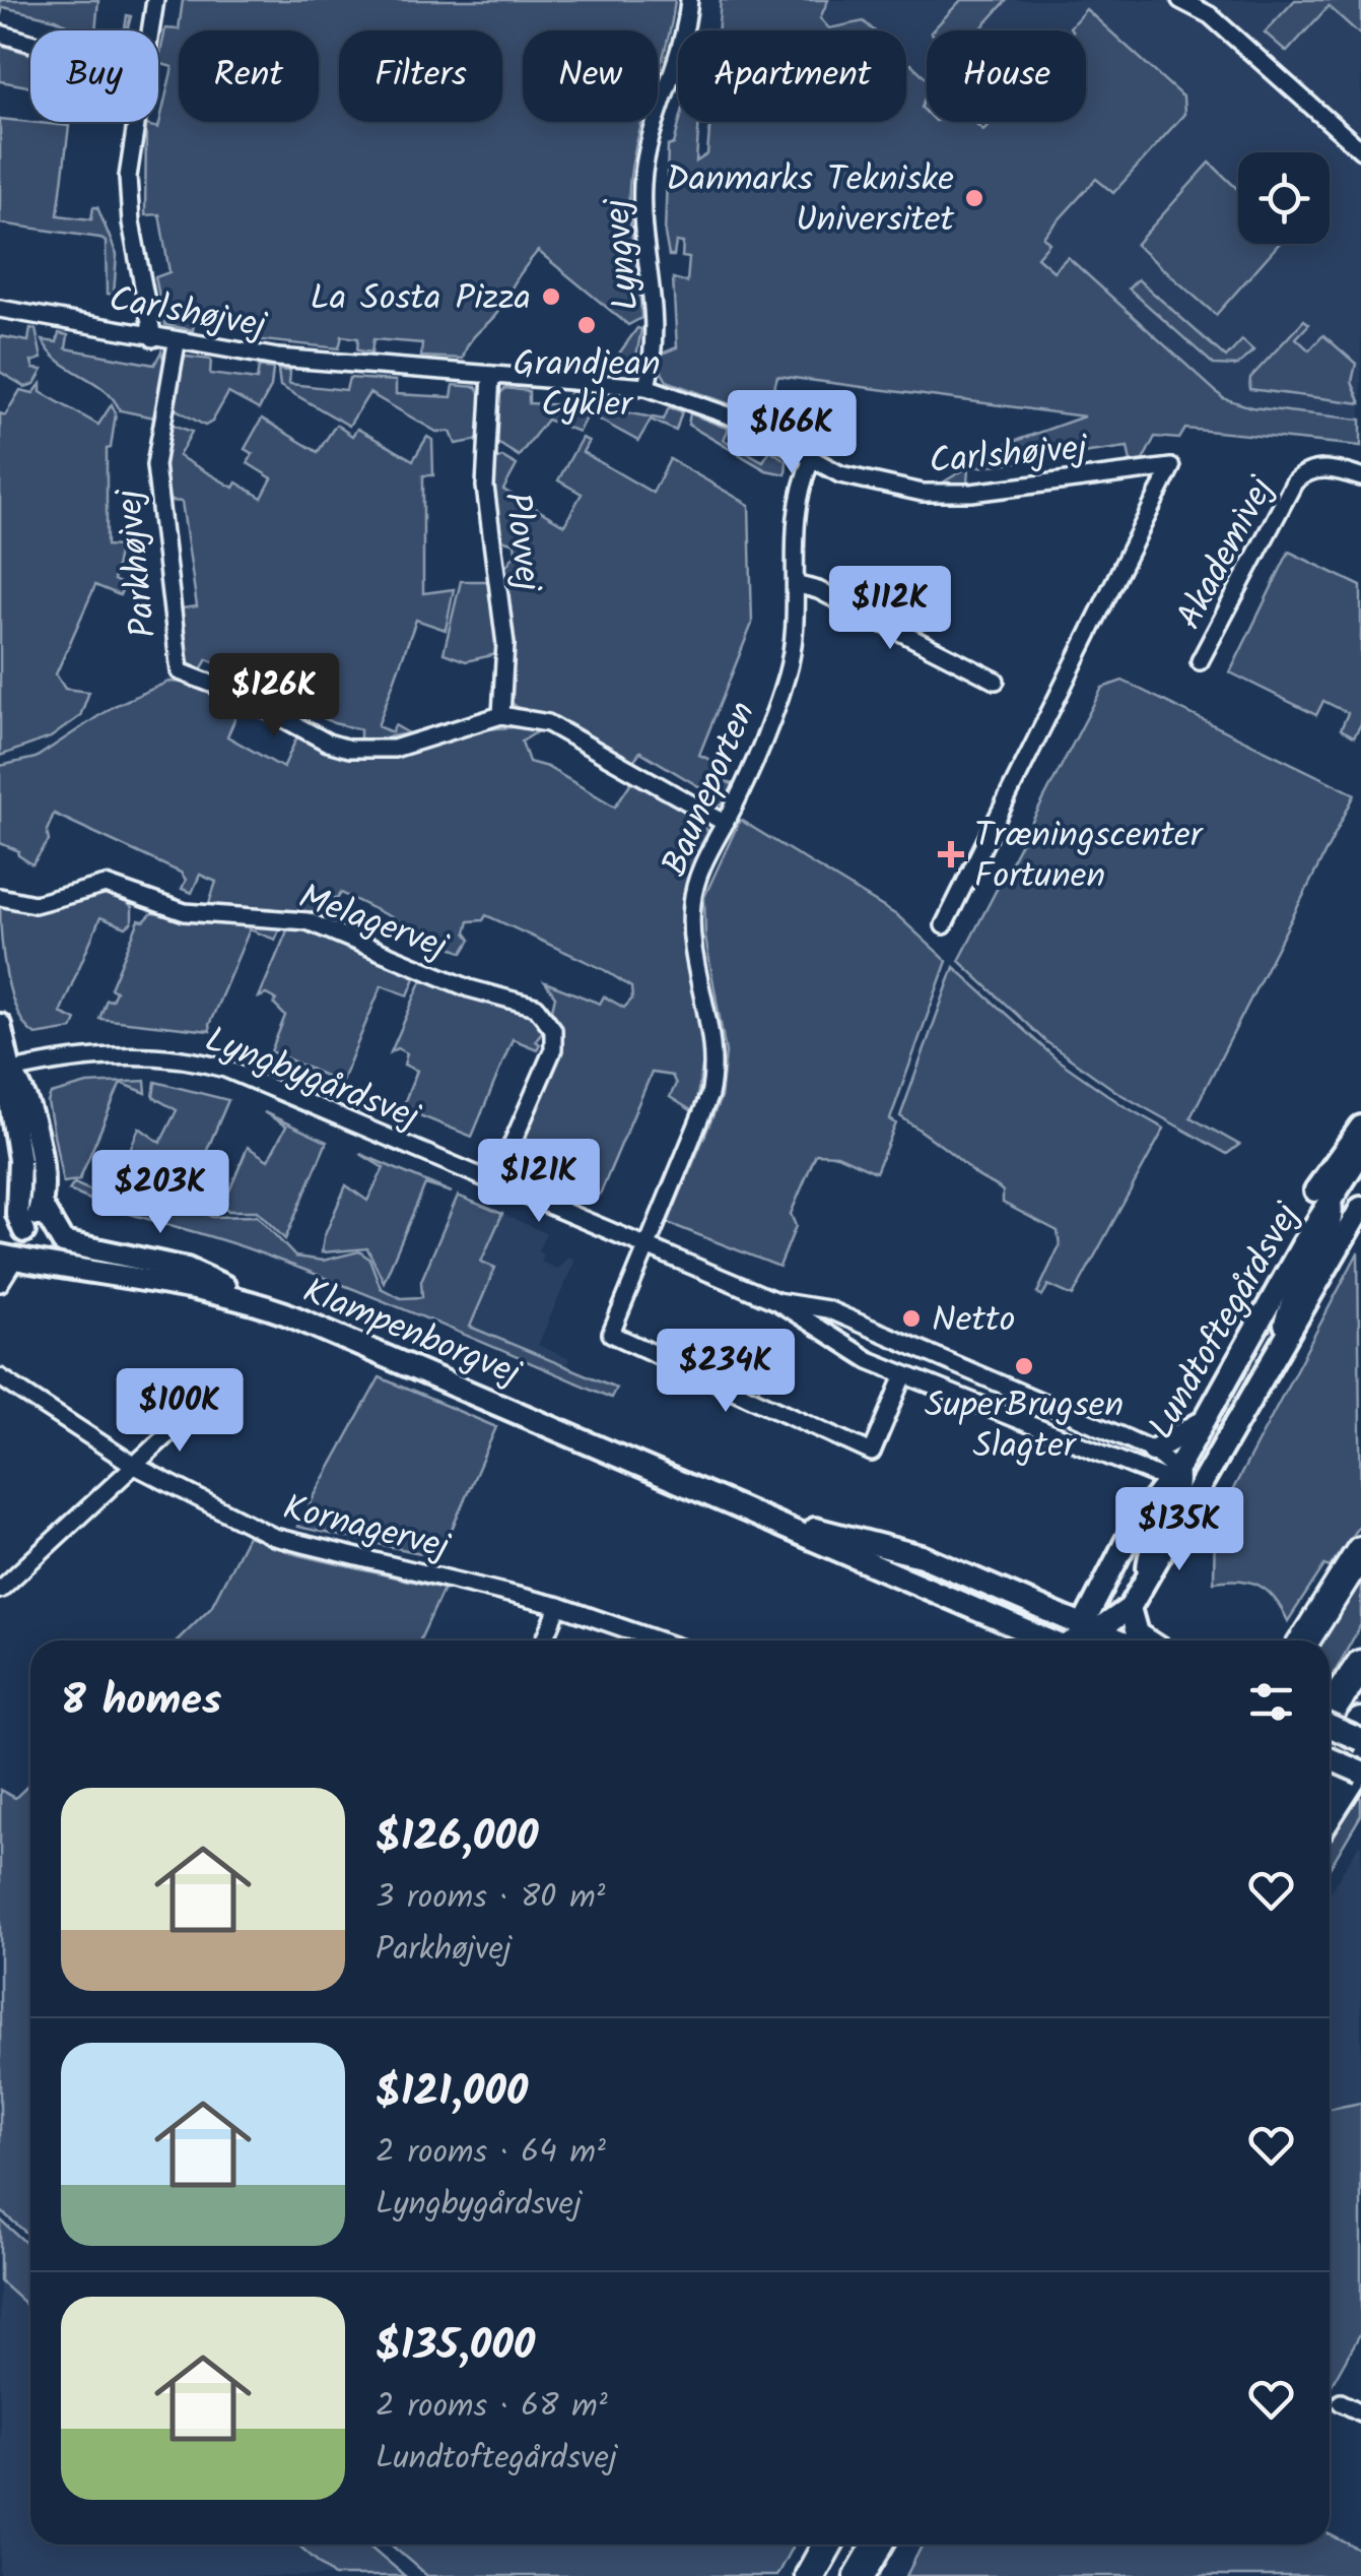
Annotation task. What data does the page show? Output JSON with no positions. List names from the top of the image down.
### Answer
{
  "streets": {
    "street": [
      "Lyngvej",
      "Carlshøjvej",
      "Plovvej",
      "Akademivej",
      "Parkhøjvej",
      "Bauneporten",
      "Melagervej",
      "Lyngbygårdsvej",
      "Lundtoftegårdsvej",
      "Klampenborgvej",
      "Kornagervej"
    ]
  },
  "crossings": [
    ["Lyngvej", "Carlshøjvej"],
    ["Carlshøjvej", "Plovvej"],
    ["Carlshøjvej", "Parkhøjvej"],
    ["Carlshøjvej", "Bauneporten"],
    ["Plovvej", "Parkhøjvej"],
    ["Bauneporten", "Lyngbygårdsvej"],
    ["Melagervej", "Lyngbygårdsvej"],
    ["Lyngbygårdsvej", "Lundtoftegårdsvej"],
    ["Lundtoftegårdsvej", "Klampenborgvej"]
  ],
  "places": {
    "other": [
      "Danmarks Tekniske Universitet",
      "La Sosta Pizza",
      "Grandjean Cykler",
      "Netto",
      "SuperBrugsen Slagter"
    ],
    "health": ["Træningscenter Fortunen"]
  },
  "page": {
    "chip": [
      "Buy",
      "Rent",
      "Filters",
      "New",
      "Apartment",
      "House"
    ],
    "price": [
      "$166K",
      "$112K",
      "$126K",
      "$121K",
      "$203K",
      "$234K",
      "$100K",
      "$135K"
    ],
    "heading": "8 homes",
    "list": [
      {
        "name": "$126,000",
        "note": "3 rooms · 80 m² · Parkhøjvej"
      },
      {
        "name": "$121,000",
        "note": "2 rooms · 64 m² · Lyngbygårdsvej"
      },
      {
        "name": "$135,000",
        "note": "2 rooms · 68 m² · Lundtoftegårdsvej"
      }
    ]
  }
}
